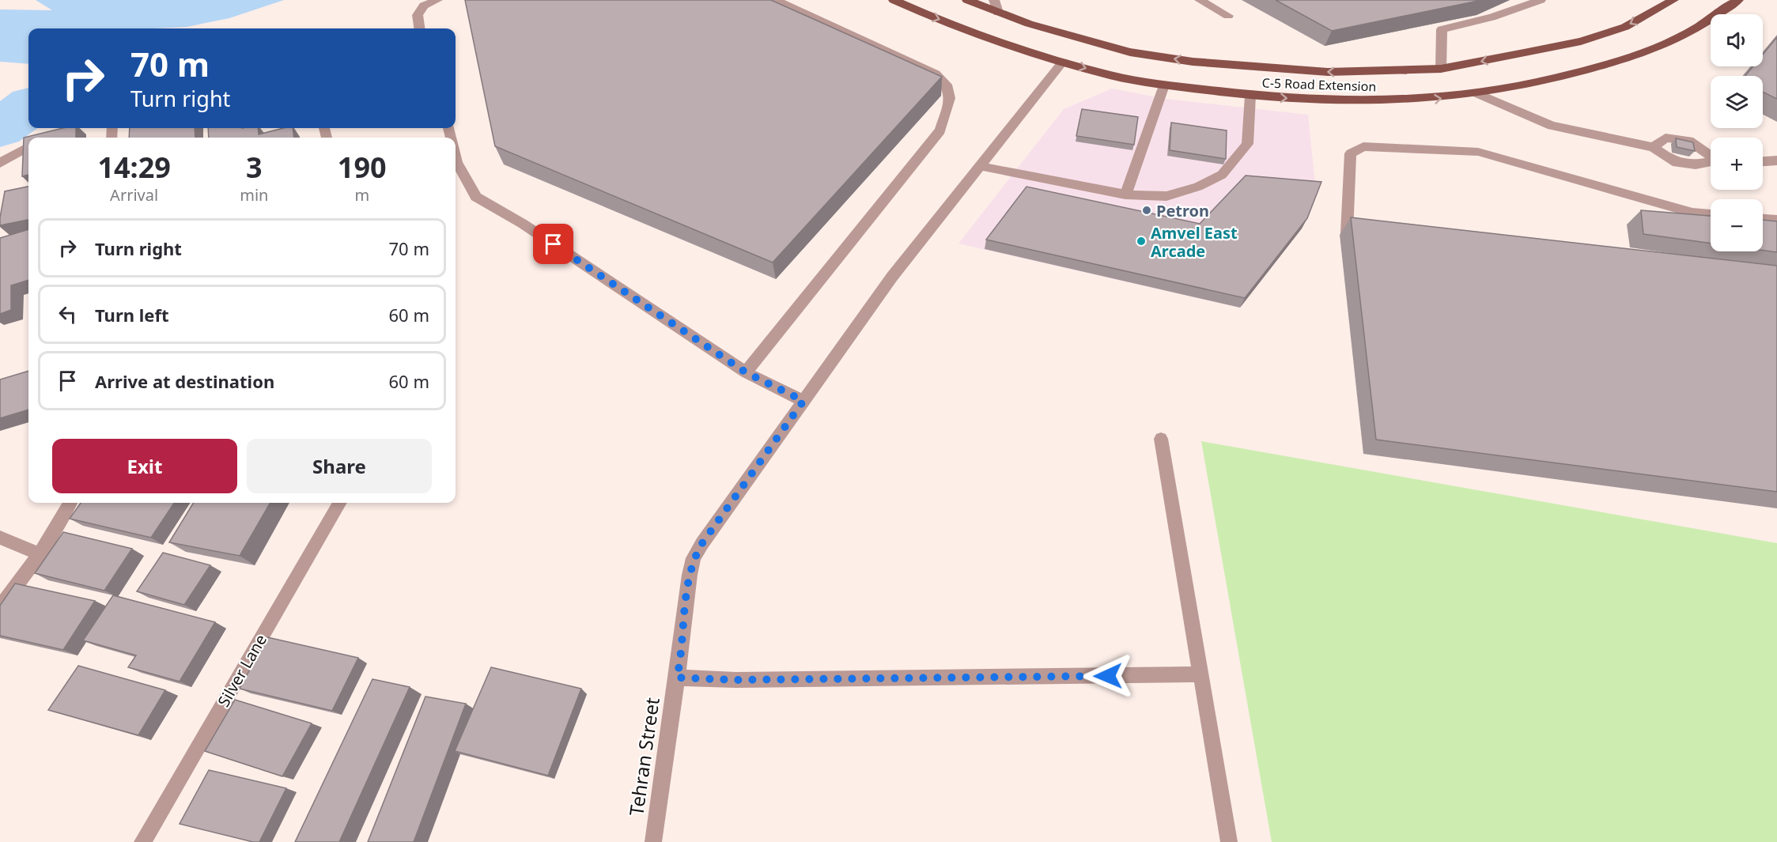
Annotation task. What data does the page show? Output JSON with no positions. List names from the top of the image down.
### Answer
{
  "streets": {
    "main road": ["C-5 Road Extension"],
    "street": ["Silver Lane", "Tehran Street"]
  },
  "crossings": [
    ["C-5 Road Extension", "Tehran Street"]
  ],
  "places": ["Petron", "Amvel East Arcade"],
  "page": {
    "map_buttons": ["+", "−"],
    "turn": ["70 m", "Turn right"],
    "eta": [
      "14:29",
      "Arrival",
      "3",
      "min",
      "190",
      "m"
    ],
    "list": [
      {
        "name": "Turn right",
        "value": "70 m"
      },
      {
        "name": "Turn left",
        "value": "60 m"
      },
      {
        "name": "Arrive at destination",
        "value": "60 m"
      }
    ],
    "buttons": ["Exit", "Share"]
  }
}
